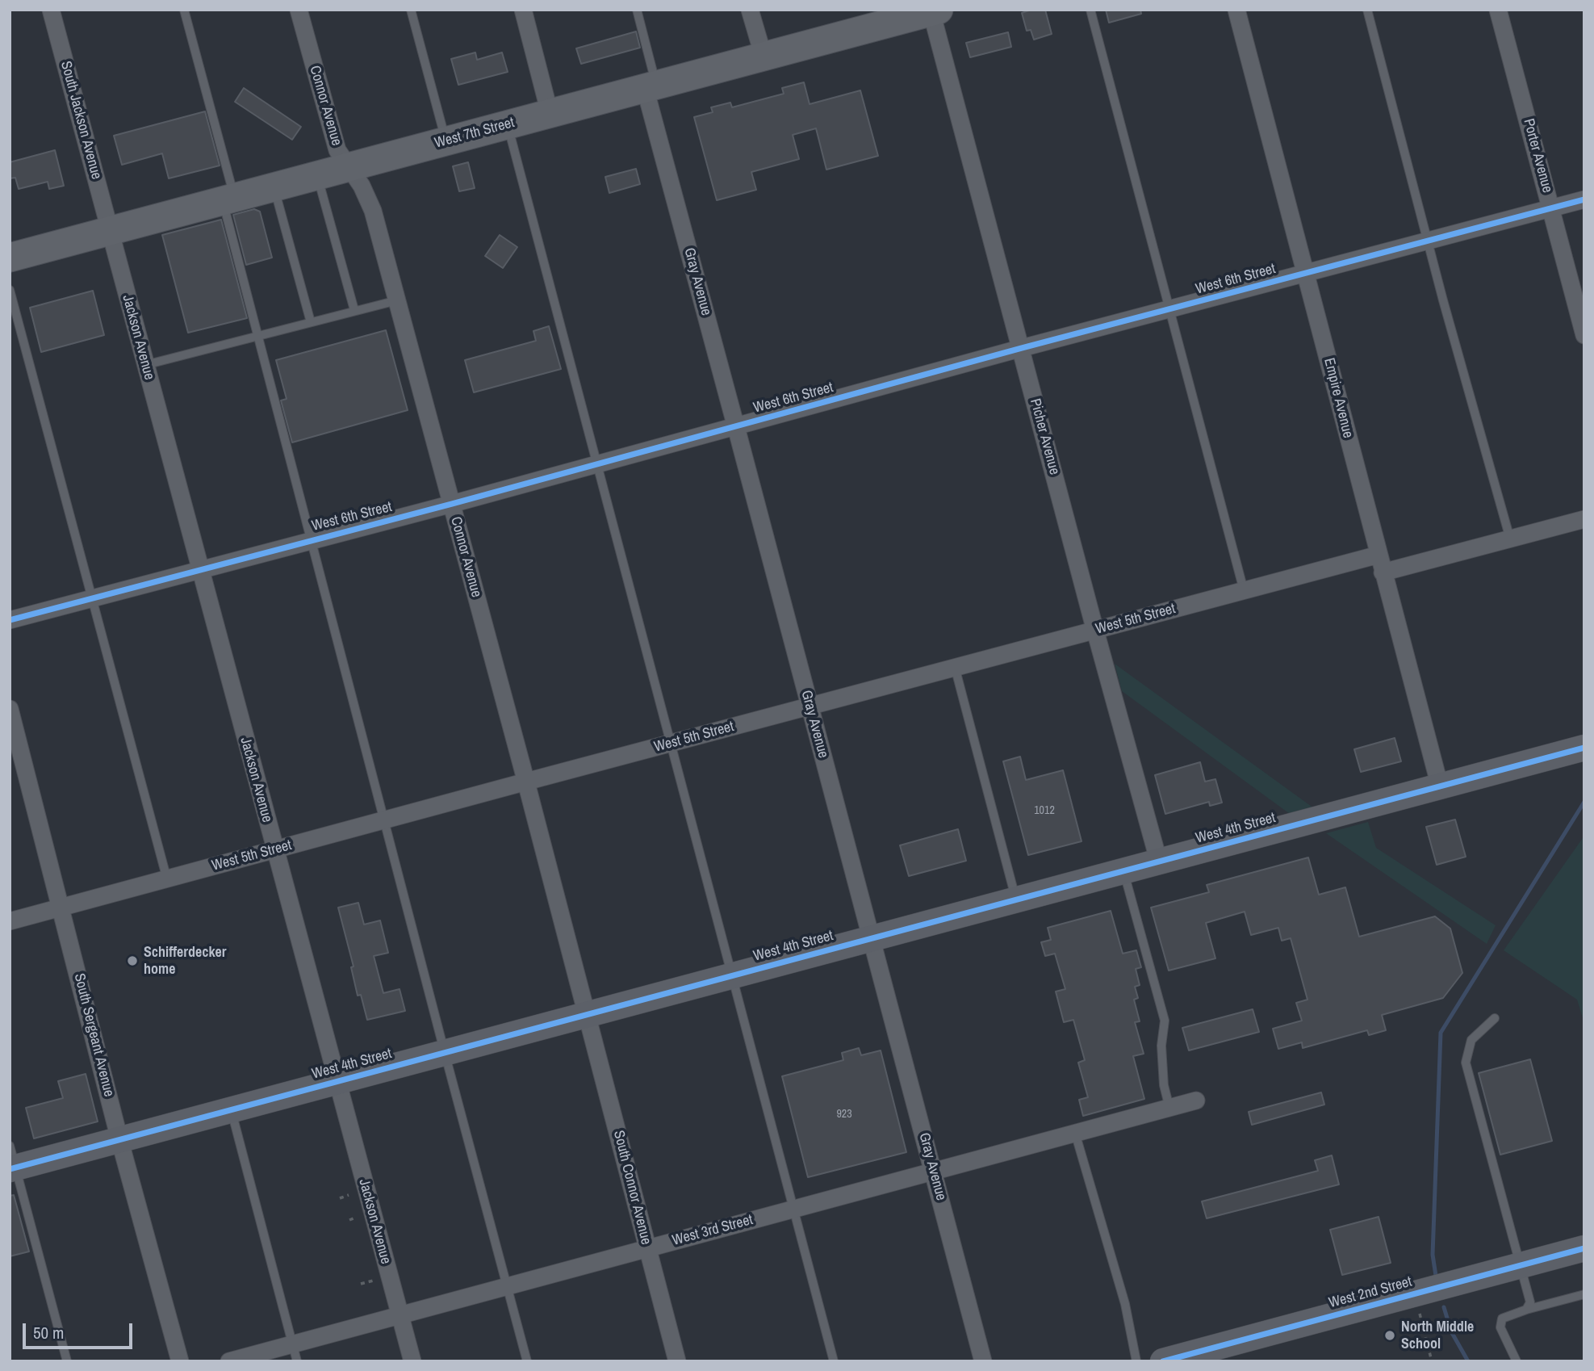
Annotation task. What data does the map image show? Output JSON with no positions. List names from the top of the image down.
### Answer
{
  "streets": {
    "main road": ["West 7th Street"],
    "street": [
      "Connor Avenue",
      "South Jackson Avenue",
      "Porter Avenue",
      "West 6th Street",
      "Gray Avenue",
      "Jackson Avenue",
      "Empire Avenue",
      "Picher Avenue",
      "West 5th Street",
      "West 4th Street",
      "South Sergeant Avenue",
      "South Connor Avenue",
      "West 3rd Street",
      "West 2nd Street"
    ]
  },
  "crossings": [
    ["Connor Avenue", "West 7th Street"],
    ["Connor Avenue", "West 6th Street"],
    ["Connor Avenue", "West 5th Street"],
    ["Connor Avenue", "West 4th Street"],
    ["Connor Avenue", "South Connor Avenue"],
    ["South Jackson Avenue", "West 7th Street"],
    ["South Jackson Avenue", "Jackson Avenue"],
    ["West 7th Street", "Gray Avenue"],
    ["West 7th Street", "Jackson Avenue"],
    ["West 7th Street", "Picher Avenue"],
    ["Porter Avenue", "West 6th Street"],
    ["West 6th Street", "Gray Avenue"],
    ["West 6th Street", "Jackson Avenue"],
    ["West 6th Street", "Empire Avenue"],
    ["West 6th Street", "Picher Avenue"],
    ["Gray Avenue", "West 5th Street"],
    ["Gray Avenue", "West 4th Street"],
    ["Gray Avenue", "West 3rd Street"],
    ["Jackson Avenue", "West 5th Street"],
    ["Jackson Avenue", "West 4th Street"],
    ["Jackson Avenue", "West 3rd Street"],
    ["Empire Avenue", "West 5th Street"],
    ["Empire Avenue", "West 4th Street"],
    ["Picher Avenue", "West 5th Street"],
    ["Picher Avenue", "West 4th Street"],
    ["West 5th Street", "South Sergeant Avenue"],
    ["West 4th Street", "South Sergeant Avenue"],
    ["West 4th Street", "South Connor Avenue"],
    ["South Connor Avenue", "West 3rd Street"]
  ],
  "places": ["Schifferdecker home", "North Middle School"],
  "house_numbers": ["1012", "923"],
  "scale_bar": "50 m"
}
